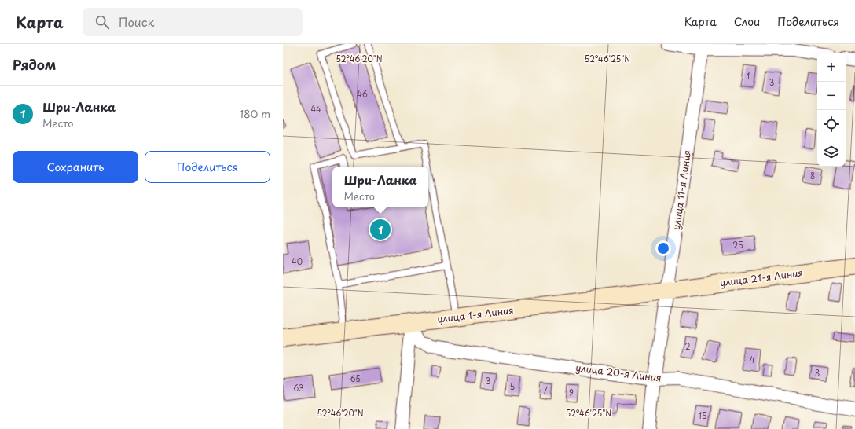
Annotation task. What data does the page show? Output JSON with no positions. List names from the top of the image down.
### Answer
{
  "streets": {
    "main road": ["улица 21-я Линия", "улица 1-я Линия"],
    "street": ["улица 11-я Линия", "улица 20-я Линия"]
  },
  "crossings": [
    ["улица 11-я Линия", "улица 21-я Линия"],
    ["улица 11-я Линия", "улица 1-я Линия"],
    ["улица 11-я Линия", "улица 20-я Линия"],
    ["улица 21-я Линия", "улица 1-я Линия"],
    ["улица 1-я Линия", "улица 20-я Линия"]
  ],
  "house_numbers": [
    "1",
    "3",
    "46",
    "44",
    "8",
    "2Б",
    "40",
    "2",
    "4",
    "8",
    "65",
    "3",
    "5",
    "63",
    "7",
    "9",
    "15"
  ],
  "page": {
    "header": "Карта",
    "search": "Поиск",
    "nav": ["Карта", "Слои", "Поделиться"],
    "heading": "Рядом",
    "map_buttons": ["+", "−"],
    "list": [
      {
        "mark": "1",
        "name": "Шри-Ланка",
        "note": "Место",
        "value": "180 m"
      }
    ],
    "buttons": ["Сохранить", "Поделиться"],
    "popup": ["Шри-Ланка", "Место"],
    "pins": "1"
  },
  "coordinates": ["52°46'20\"N", "52°46'25\"N"]
}
